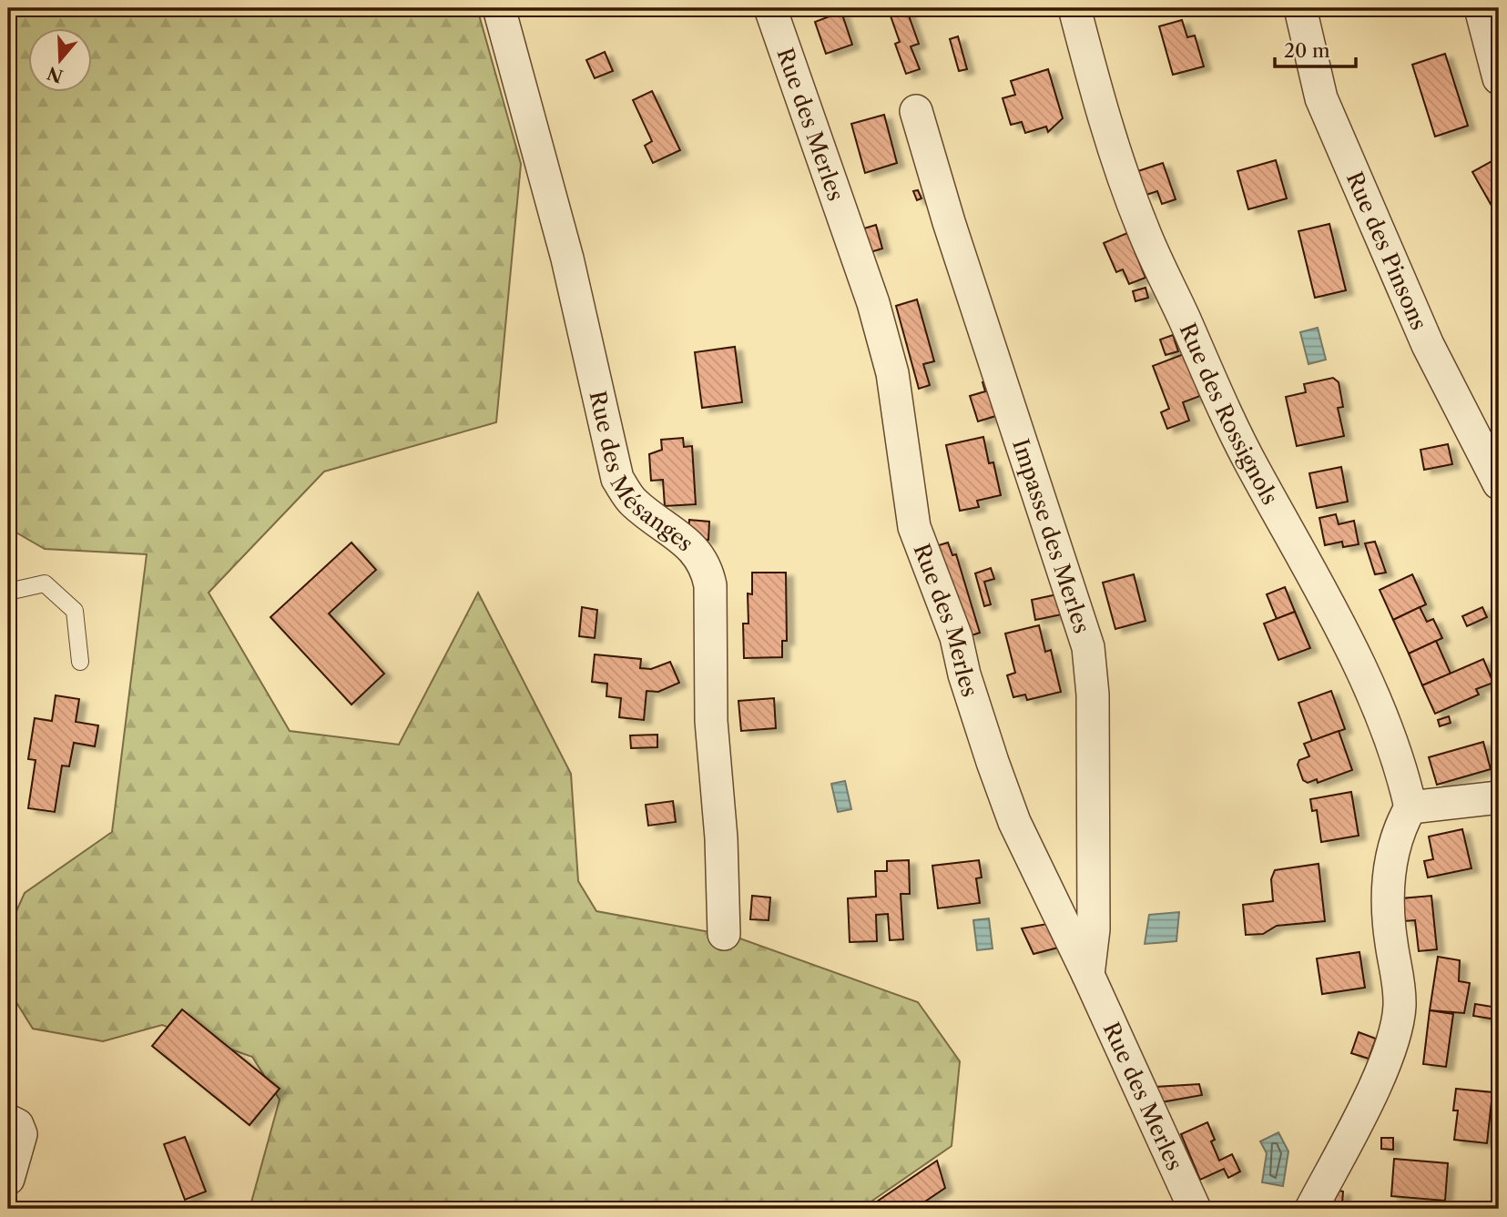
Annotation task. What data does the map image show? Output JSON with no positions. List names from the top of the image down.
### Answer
{
  "streets": {
    "street": [
      "Rue des Merles",
      "Rue des Pinsons",
      "Rue des Rossignols",
      "Rue des Mésanges",
      "Impasse des Merles"
    ]
  },
  "crossings": [
    ["Rue des Merles", "Impasse des Merles"]
  ],
  "scale_bar": "20 m",
  "north": "bottom"
}
